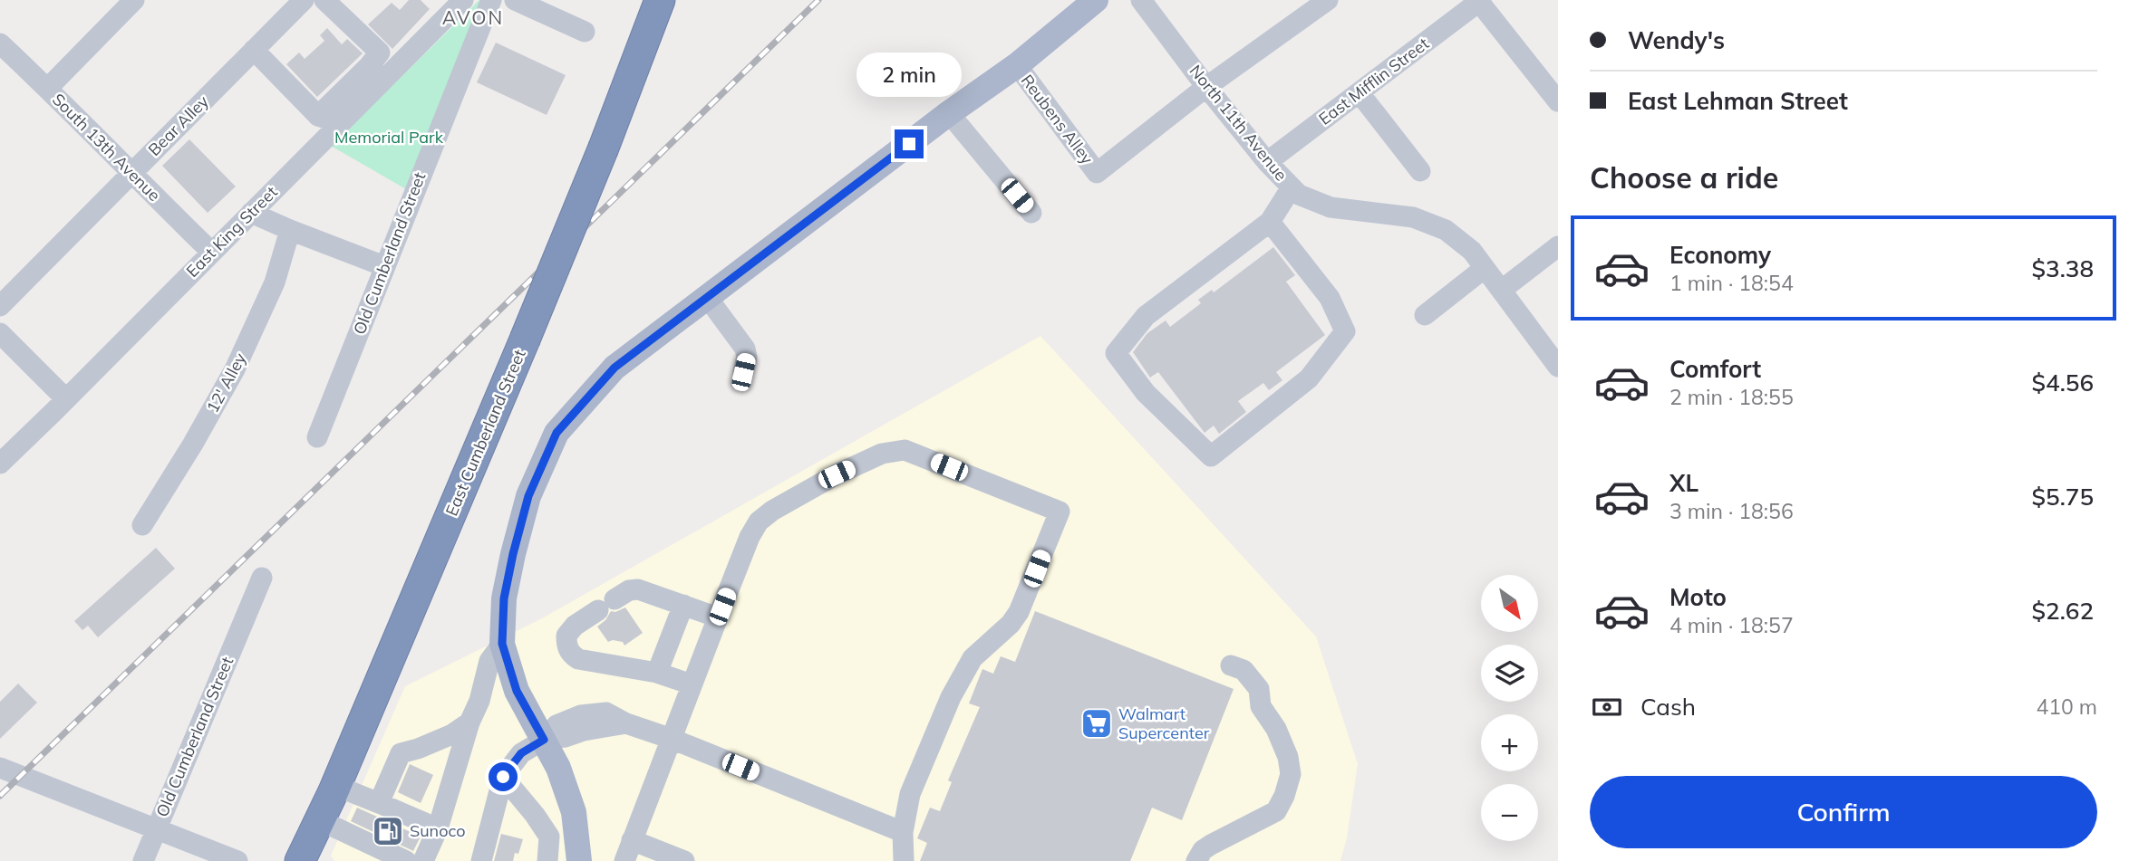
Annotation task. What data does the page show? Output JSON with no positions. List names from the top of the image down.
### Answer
{
  "streets": {
    "highway": ["East Cumberland Street"],
    "street": [
      "East Mifflin Street",
      "Reubens Alley",
      "North 11th Avenue",
      "Bear Alley",
      "South 13th Avenue",
      "East King Street",
      "Old Cumberland Street",
      "12' Alley"
    ]
  },
  "crossings": [
    ["East Mifflin Street", "North 11th Avenue"],
    ["Reubens Alley", "North 11th Avenue"],
    ["Bear Alley", "South 13th Avenue"],
    ["South 13th Avenue", "East King Street"]
  ],
  "districts": ["AVON"],
  "parks": ["Memorial Park"],
  "places": {
    "supermarket": ["Walmart Supercenter"],
    "fuel station": ["Sunoco"]
  },
  "north": "bottom right",
  "page": {
    "banner": ["Wendy's", "East Lehman Street"],
    "bubble": "2 min",
    "heading": "Choose a ride",
    "list": [
      {
        "name": "Economy",
        "note": "1 min · 18:54",
        "value": "$3.38"
      },
      {
        "name": "Comfort",
        "note": "2 min · 18:55",
        "value": "$4.56"
      },
      {
        "name": "XL",
        "note": "3 min · 18:56",
        "value": "$5.75"
      },
      {
        "name": "Moto",
        "note": "4 min · 18:57",
        "value": "$2.62"
      }
    ],
    "map_buttons": ["+", "−"],
    "pay": ["Cash", "410 m"],
    "buttons": "Confirm"
  }
}
